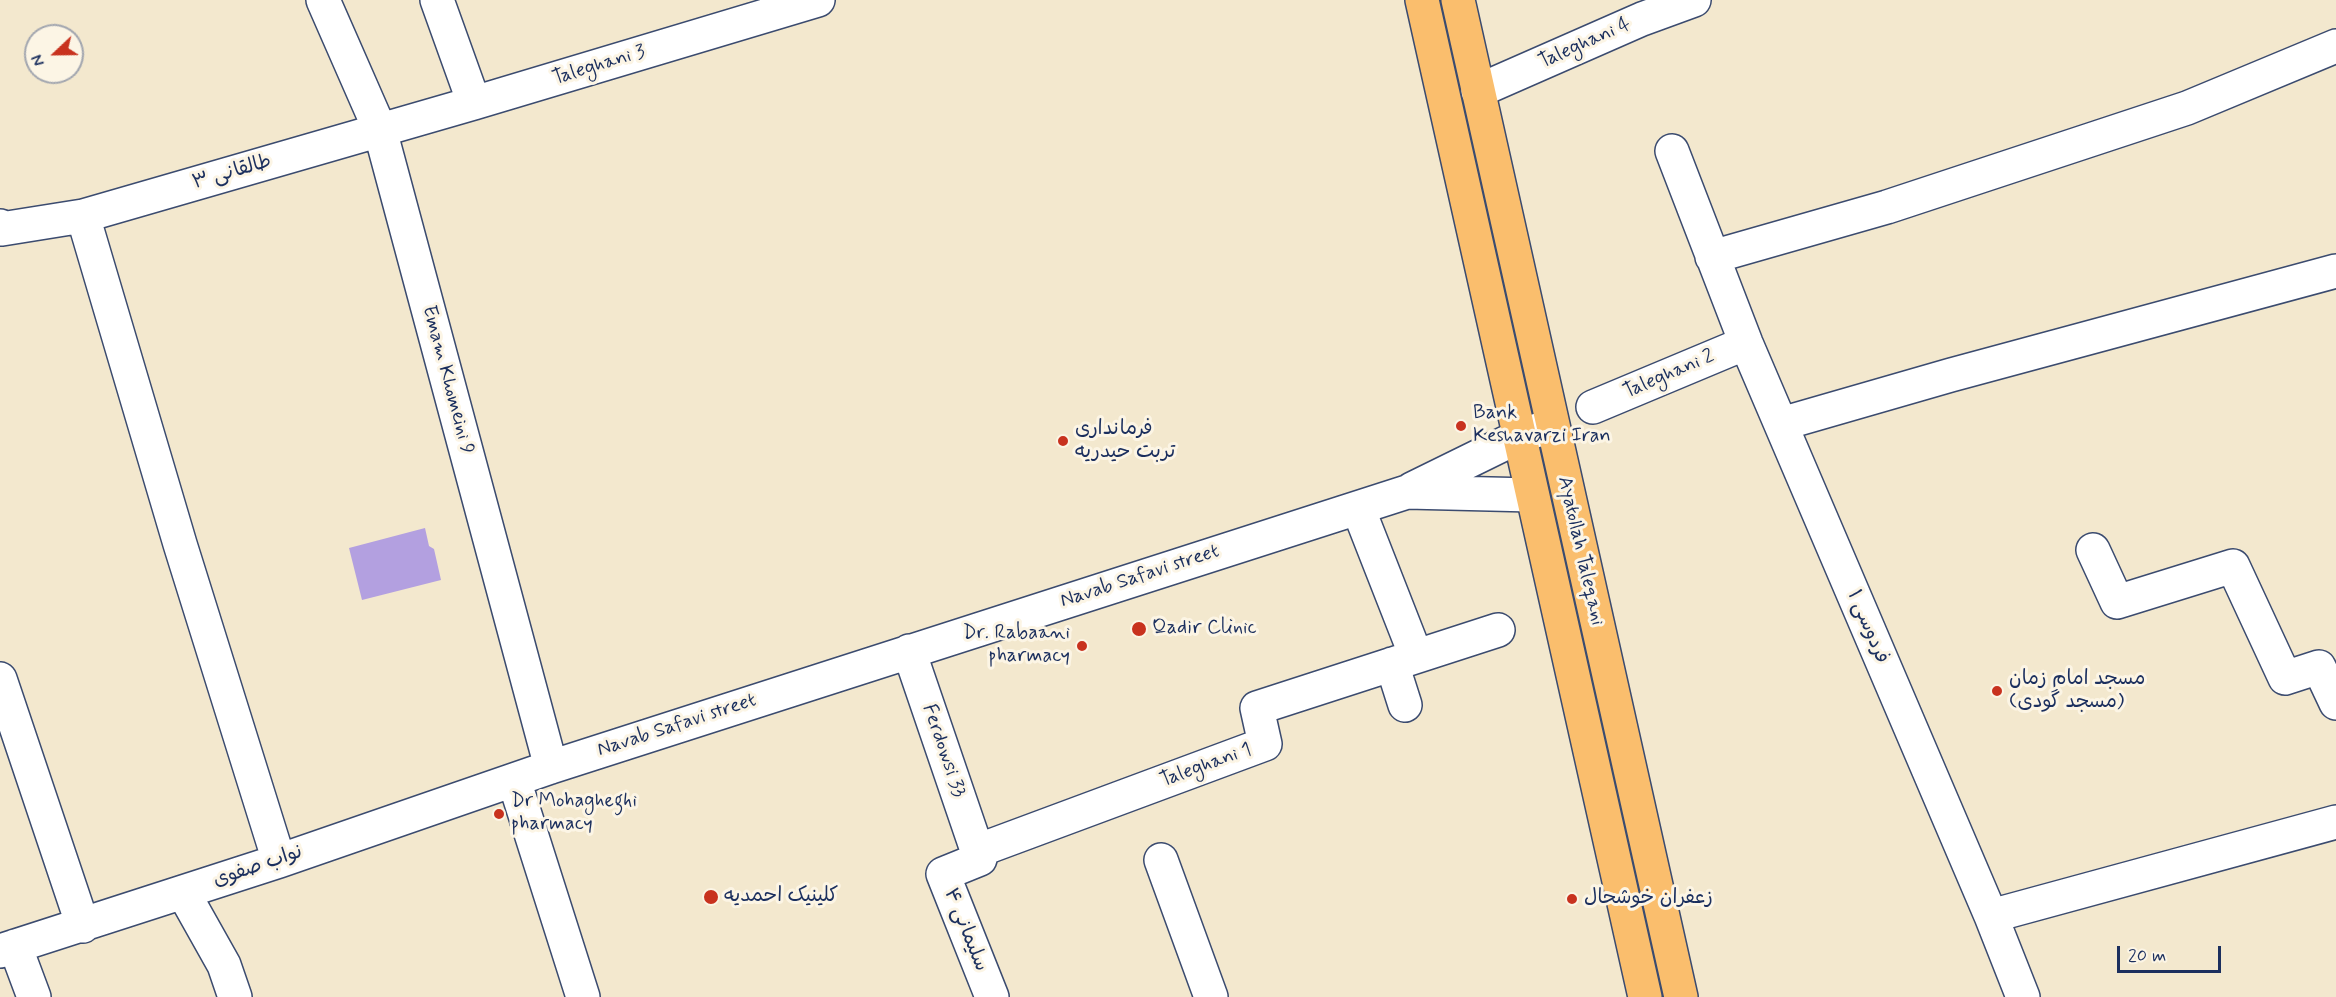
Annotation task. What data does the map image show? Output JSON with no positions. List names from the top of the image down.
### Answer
{
  "streets": {
    "main road": ["Ayatollah Taleqani"],
    "street": [
      "Taleghani 4",
      "Taleghani 3",
      "طالقانی ۳",
      "Taleghani 2",
      "Emam Khomeini 9",
      "Navab Safavi street",
      "فردوسی ۱",
      "Ferdowsi 33",
      "Taleghani 1",
      "نواب صفوی",
      "سلیمانی ۴"
    ]
  },
  "crossings": [
    ["Taleghani 4", "Ayatollah Taleqani"],
    ["Taleghani 3", "طالقانی ۳"],
    ["Taleghani 3", "Emam Khomeini 9"],
    ["طالقانی ۳", "Emam Khomeini 9"],
    ["Taleghani 2", "فردوسی ۱"],
    ["Emam Khomeini 9", "Navab Safavi street"],
    ["Ayatollah Taleqani", "Navab Safavi street"],
    ["Navab Safavi street", "Ferdowsi 33"],
    ["Navab Safavi street", "نواب صفوی"],
    ["Ferdowsi 33", "Taleghani 1"],
    ["Ferdowsi 33", "سلیمانی ۴"],
    ["Taleghani 1", "سلیمانی ۴"]
  ],
  "places": [
    "Bank Keshavarzi Iran",
    "فرمانداری تربت حیدریه",
    "Qadir Clinic",
    "Dr. Rabaani pharmacy",
    "مسجد امام زمان (مسجد گودی)",
    "Dr Mohagheghi pharmacy",
    "کلینیک احمدیه",
    "زعفران خوشحال"
  ],
  "scale_bar": "20 m",
  "north": "left"
}
